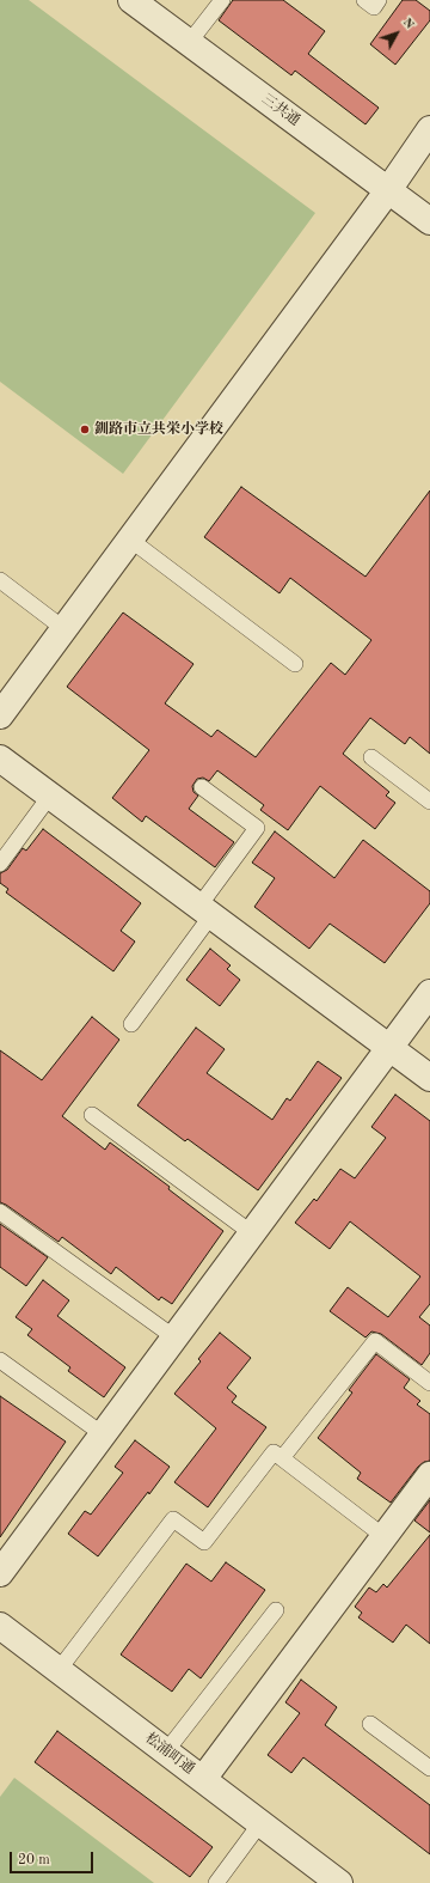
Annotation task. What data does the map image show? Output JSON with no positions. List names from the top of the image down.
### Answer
{
  "streets": {
    "street": ["三共通", "松浦町通"]
  },
  "places": ["釧路市立共栄小学校"],
  "scale_bar": "20 m",
  "north": "top right"
}
